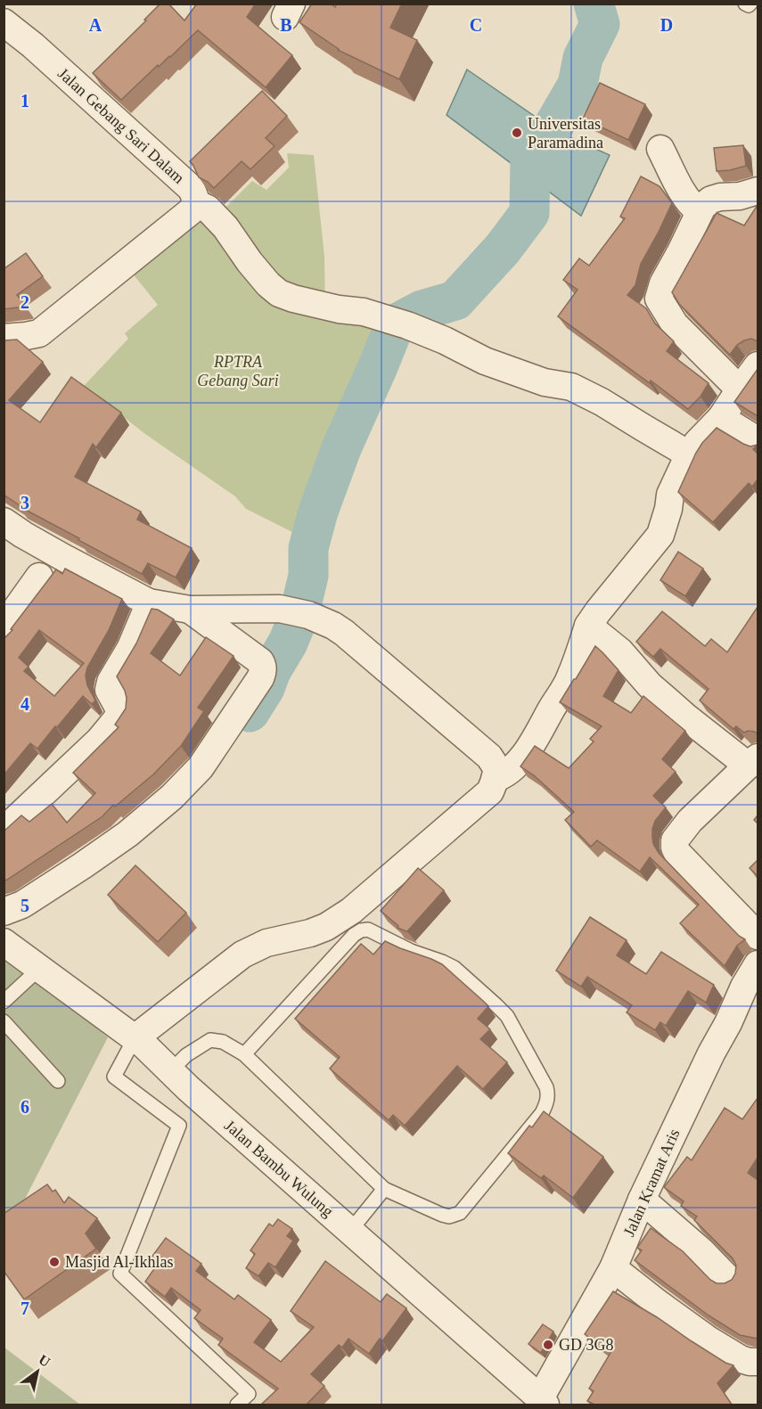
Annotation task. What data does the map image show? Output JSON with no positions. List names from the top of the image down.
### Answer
{
  "streets": {
    "street": ["Jalan Gebang Sari Dalam", "Jalan Bambu Wulung", "Jalan Kramat Aris"]
  },
  "crossings": [
    ["Jalan Bambu Wulung", "Jalan Kramat Aris"]
  ],
  "parks": ["RPTRA Gebang Sari"],
  "places": ["Universitas Paramadina", "Masjid Al-Ikhlas", "GD 3G8"],
  "north": "top right",
  "grid": {
    "columns": [
      "A",
      "B",
      "C",
      "D"
    ],
    "rows": [
      "1",
      "2",
      "3",
      "4",
      "5",
      "6",
      "7"
    ]
  }
}
